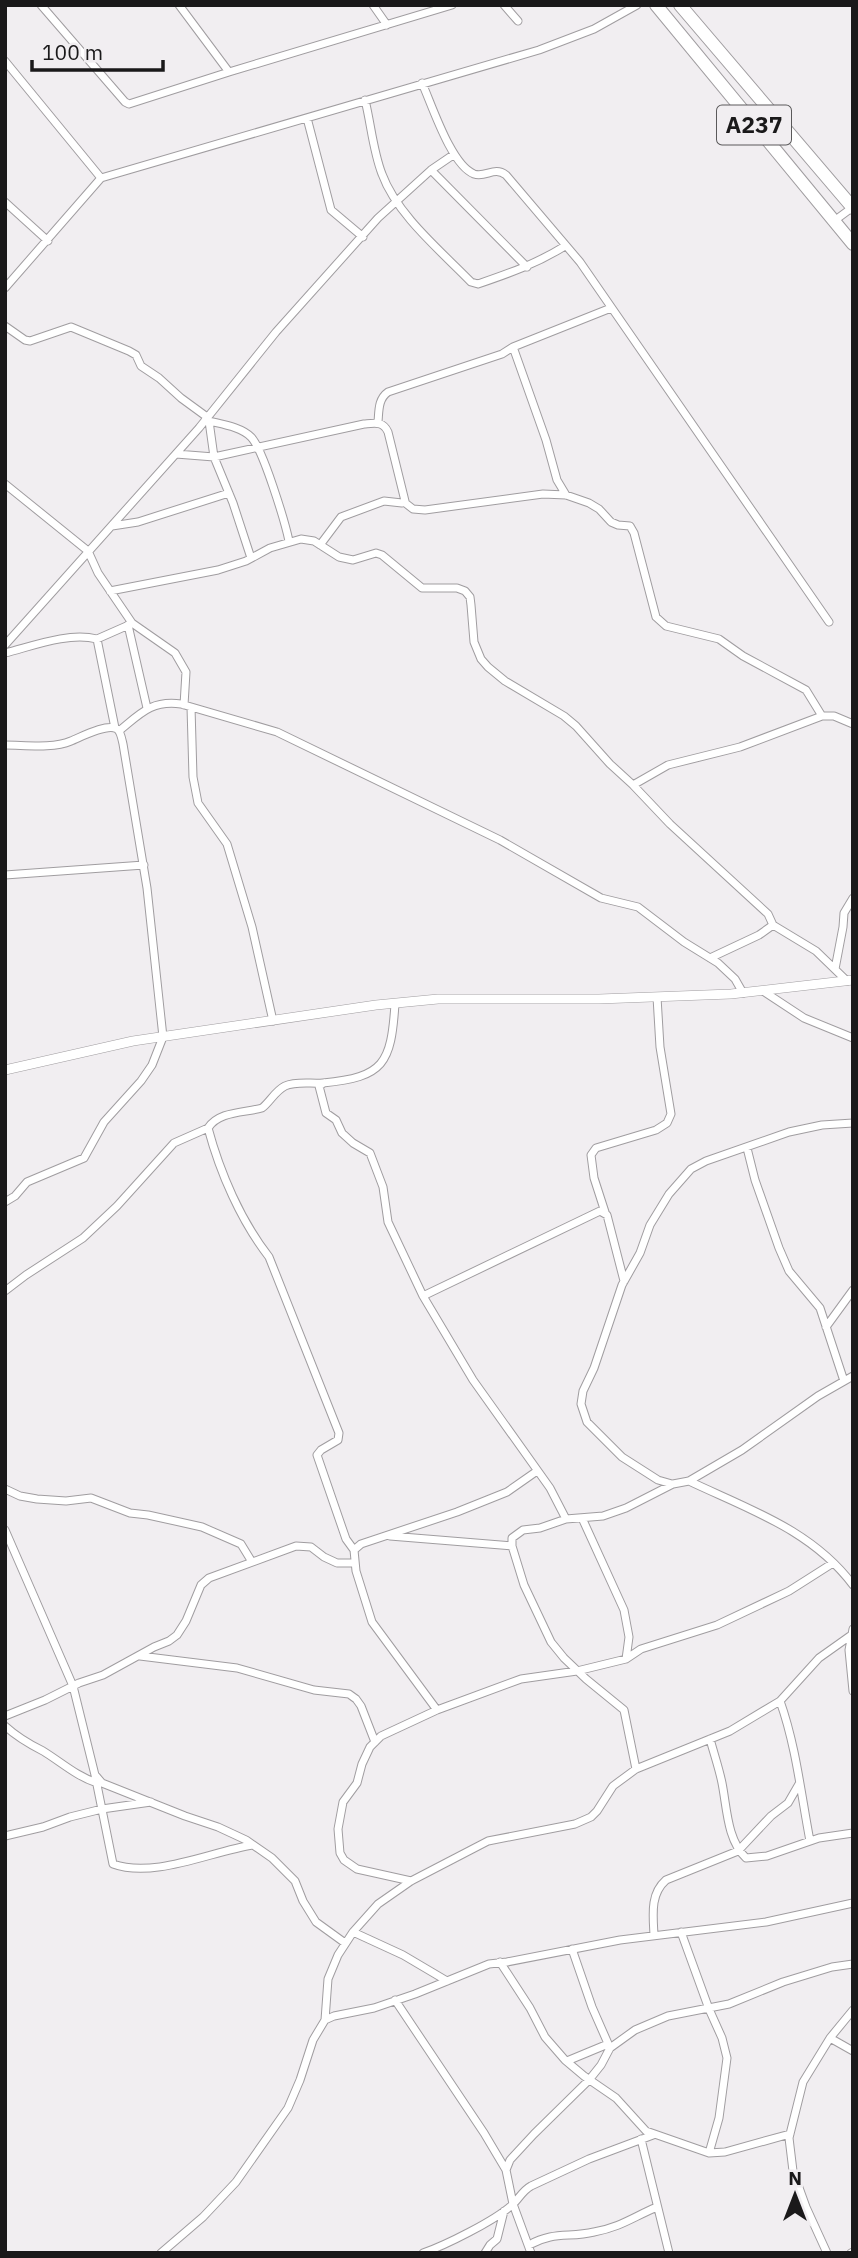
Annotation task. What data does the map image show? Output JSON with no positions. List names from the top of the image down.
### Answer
{
  "streets": {
    "highway": ["A237"]
  },
  "scale_bar": "100 m",
  "north": "top"
}
